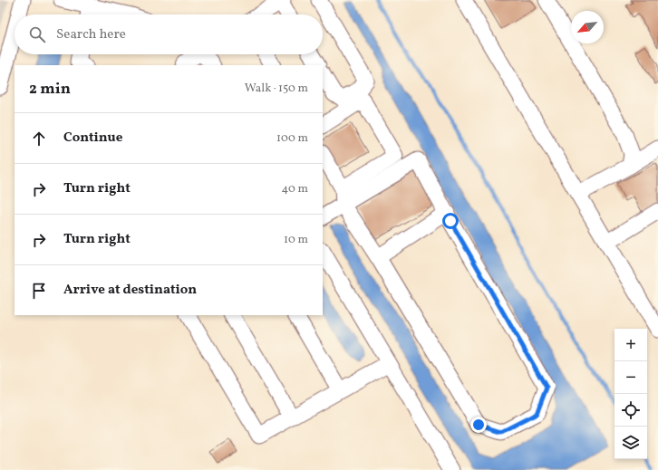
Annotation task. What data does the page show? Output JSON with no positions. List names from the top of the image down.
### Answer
{
  "north": "bottom left",
  "page": {
    "search": "Search here",
    "heading": ["2 min", "Walk · 150 m"],
    "list": [
      ["Continue", "100 m"],
      ["Turn right", "40 m"],
      ["Turn right", "10 m"],
      "Arrive at destination"
    ],
    "map_buttons": ["+", "−"]
  }
}
